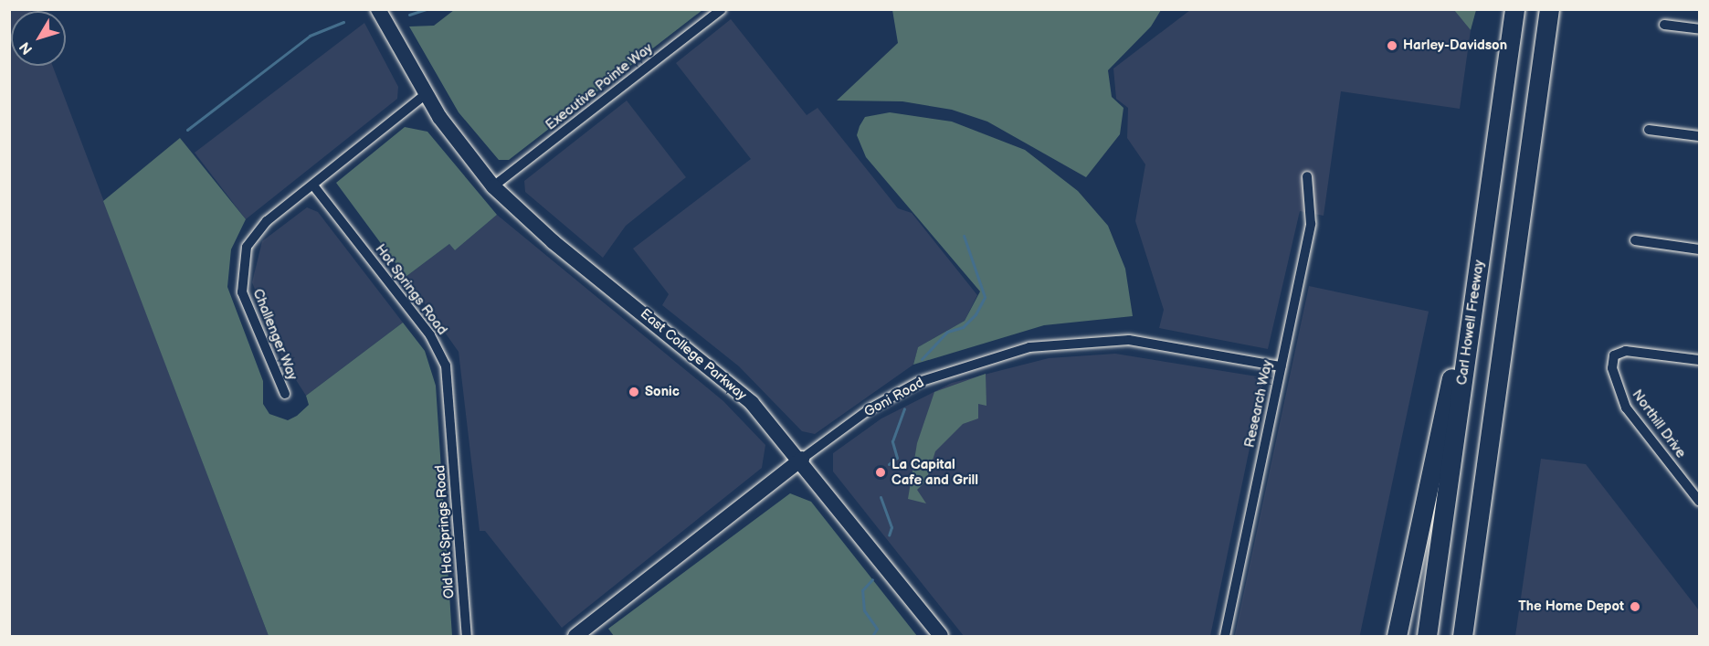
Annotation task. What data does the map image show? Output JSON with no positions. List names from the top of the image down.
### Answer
{
  "streets": {
    "highway": ["Carl Howell Freeway"],
    "main road": ["East College Parkway", "Goni Road"],
    "street": [
      "Executive Pointe Way",
      "Hot Springs Road",
      "Challenger Way",
      "Research Way",
      "Northill Drive",
      "Old Hot Springs Road"
    ]
  },
  "crossings": [
    ["Executive Pointe Way", "East College Parkway"],
    ["Hot Springs Road", "Challenger Way"],
    ["Hot Springs Road", "Old Hot Springs Road"],
    ["East College Parkway", "Goni Road"],
    ["Goni Road", "Research Way"]
  ],
  "places": [
    "Harley-Davidson",
    "Sonic",
    "La Capital Cafe and Grill",
    "The Home Depot"
  ],
  "north": "bottom left"
}
